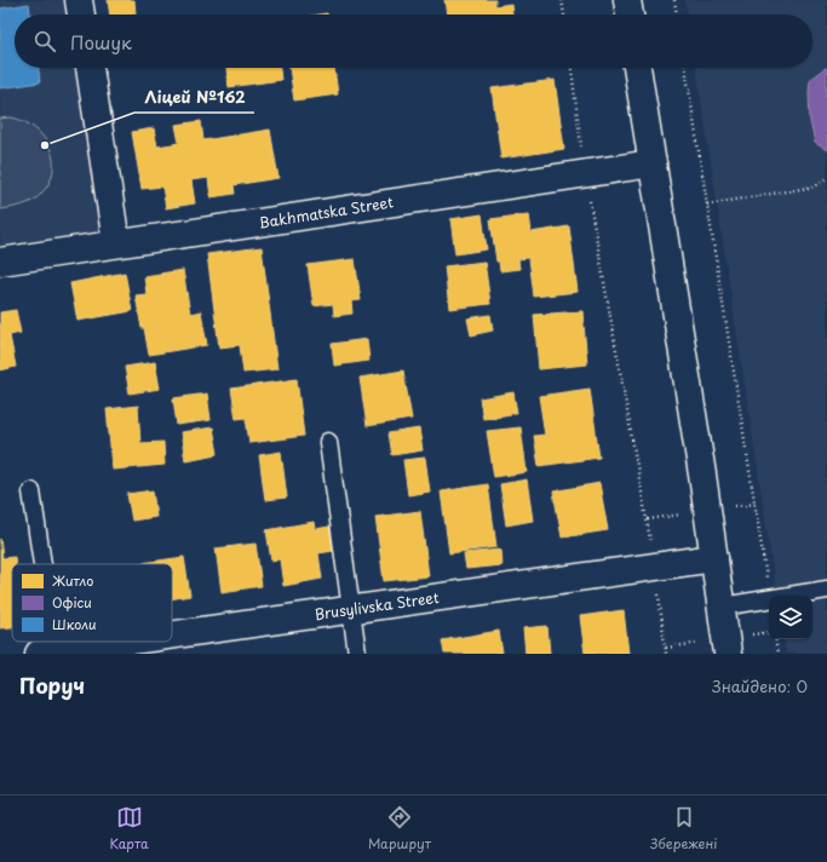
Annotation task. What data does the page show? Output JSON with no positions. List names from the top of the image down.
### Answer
{
  "streets": {
    "street": ["Bakhmatska Street", "Brusylivska Street"]
  },
  "places": ["Ліцей №162"],
  "legend": ["Житло", "Офіси", "Школи"],
  "page": {
    "search": "Пошук",
    "heading": ["Поруч", "Знайдено: 0"],
    "nav": ["Карта", "Маршрут", "Збережені"]
  }
}
